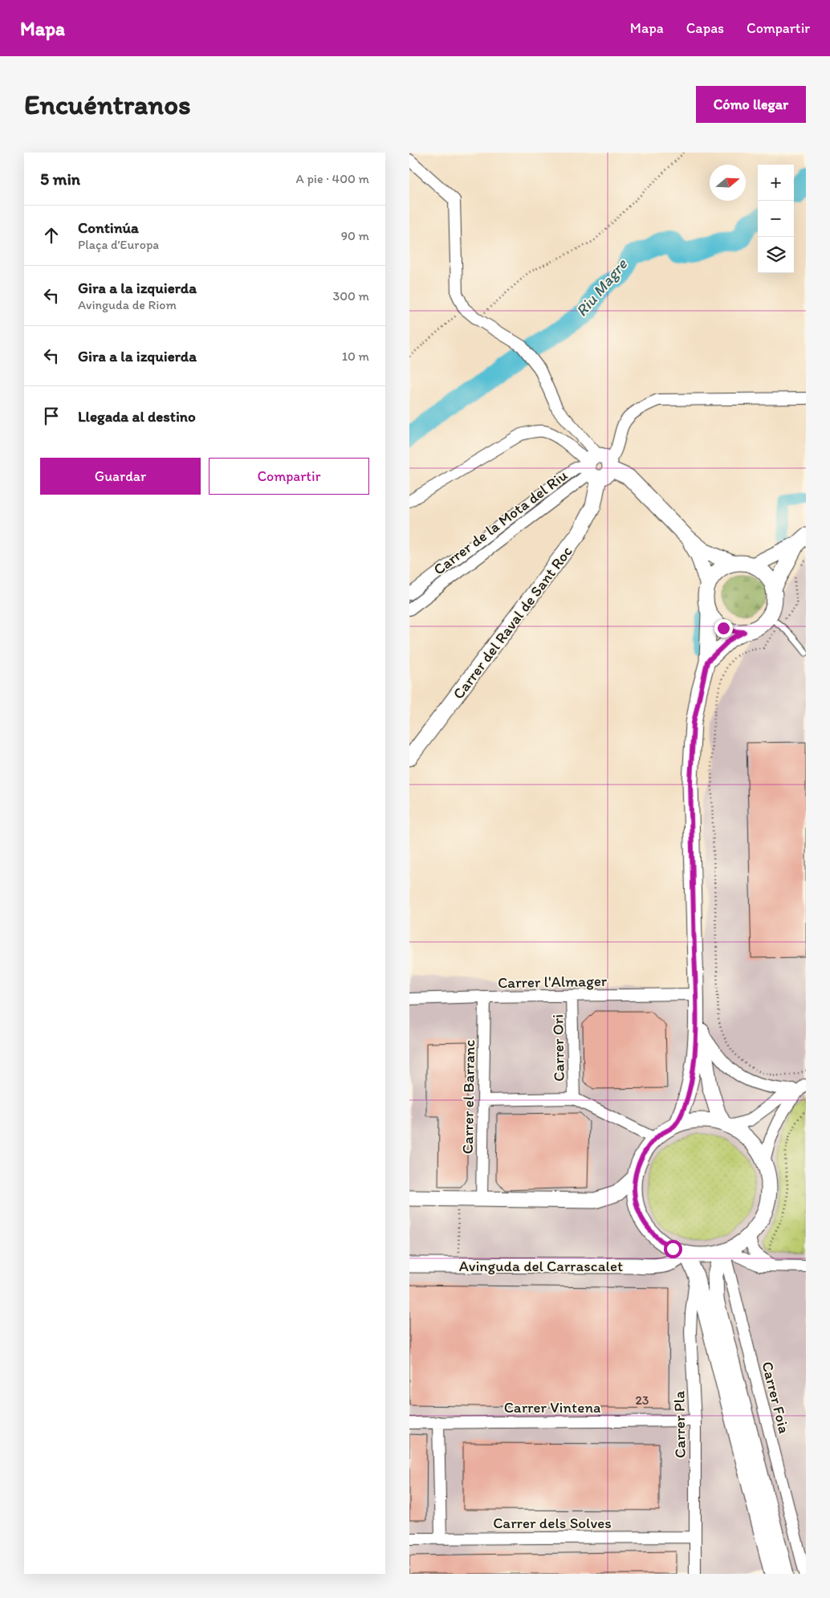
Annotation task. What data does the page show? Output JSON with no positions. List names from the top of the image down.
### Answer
{
  "streets": {
    "street": [
      "Carrer de la Mota del Riu",
      "Carrer del Raval de Sant Roc",
      "Carrer l'Almager",
      "Carrer Ori",
      "Carrer el Barranc",
      "Avinguda del Carrascalet",
      "Carrer Foia",
      "Carrer Vintena",
      "Carrer Pla",
      "Carrer dels Solves"
    ]
  },
  "crossings": [
    ["Carrer de la Mota del Riu", "Carrer del Raval de Sant Roc"],
    ["Carrer l'Almager", "Carrer Ori"],
    ["Carrer l'Almager", "Carrer el Barranc"],
    ["Avinguda del Carrascalet", "Carrer Foia"],
    ["Carrer Vintena", "Carrer Pla"],
    ["Carrer Pla", "Carrer dels Solves"]
  ],
  "water": ["Riu Magre"],
  "house_numbers": ["23"],
  "north": "right",
  "page": {
    "header": "Mapa",
    "nav": ["Mapa", "Capas", "Compartir"],
    "buttons": [
      "Cómo llegar",
      ["Guardar", "Compartir"]
    ],
    "title": "Encuéntranos",
    "heading": ["5 min", "A pie · 400 m"],
    "map_buttons": ["+", "−"],
    "list": [
      ["Continúa", "Plaça d’Europa", "90 m"],
      ["Gira a la izquierda", "Avinguda de Riom", "300 m"],
      ["Gira a la izquierda", "10 m"],
      "Llegada al destino"
    ]
  }
}
